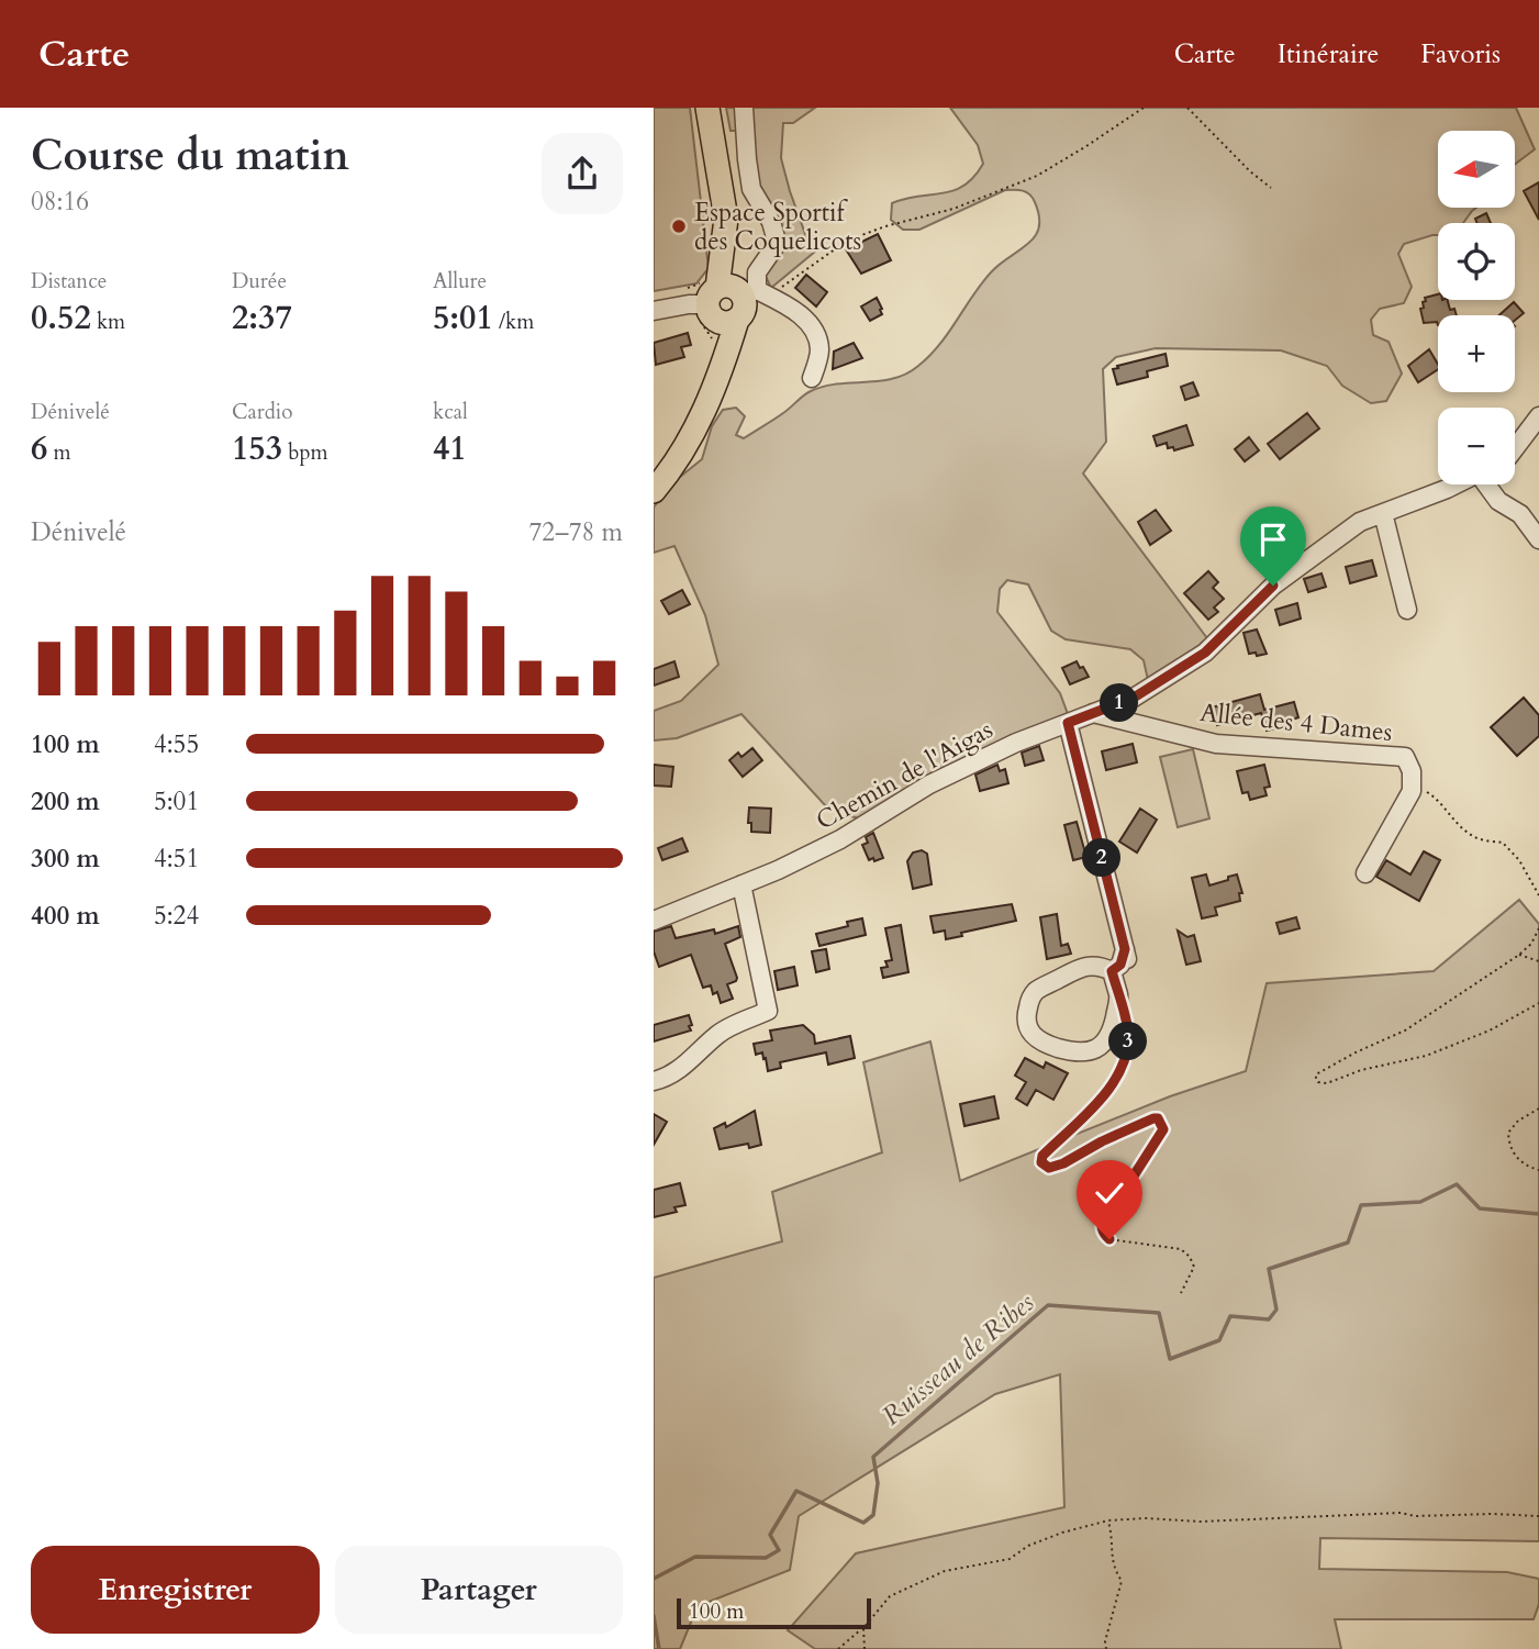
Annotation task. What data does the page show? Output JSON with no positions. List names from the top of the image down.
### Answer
{
  "streets": {
    "street": ["Allée des 4 Dames", "Chemin de l'Aigas"]
  },
  "crossings": [
    ["Allée des 4 Dames", "Chemin de l'Aigas"]
  ],
  "water": ["Ruisseau de Ribes"],
  "places": ["Espace Sportif des Coquelicots"],
  "scale_bar": "100 m",
  "north": "left",
  "page": {
    "header": "Carte",
    "nav": ["Carte", "Itinéraire", "Favoris"],
    "heading": ["Course du matin", "08:16"],
    "map_buttons": ["+", "−"],
    "stats": [
      ["Distance", "0.52 km"],
      ["Durée", "2:37"],
      ["Allure", "5:01 /km"],
      ["Dénivelé", "6 m"],
      ["Cardio", "153 bpm"],
      ["kcal", "41"]
    ],
    "chart": ["Dénivelé", "72–78 m"],
    "pins": ["1", "2", "3"],
    "list": [
      {
        "name": "100 m",
        "note": "4:55"
      },
      {
        "name": "200 m",
        "note": "5:01"
      },
      {
        "name": "300 m",
        "note": "4:51"
      },
      {
        "name": "400 m",
        "note": "5:24"
      }
    ],
    "buttons": ["Enregistrer", "Partager"],
    "scale": "100 m"
  }
}
